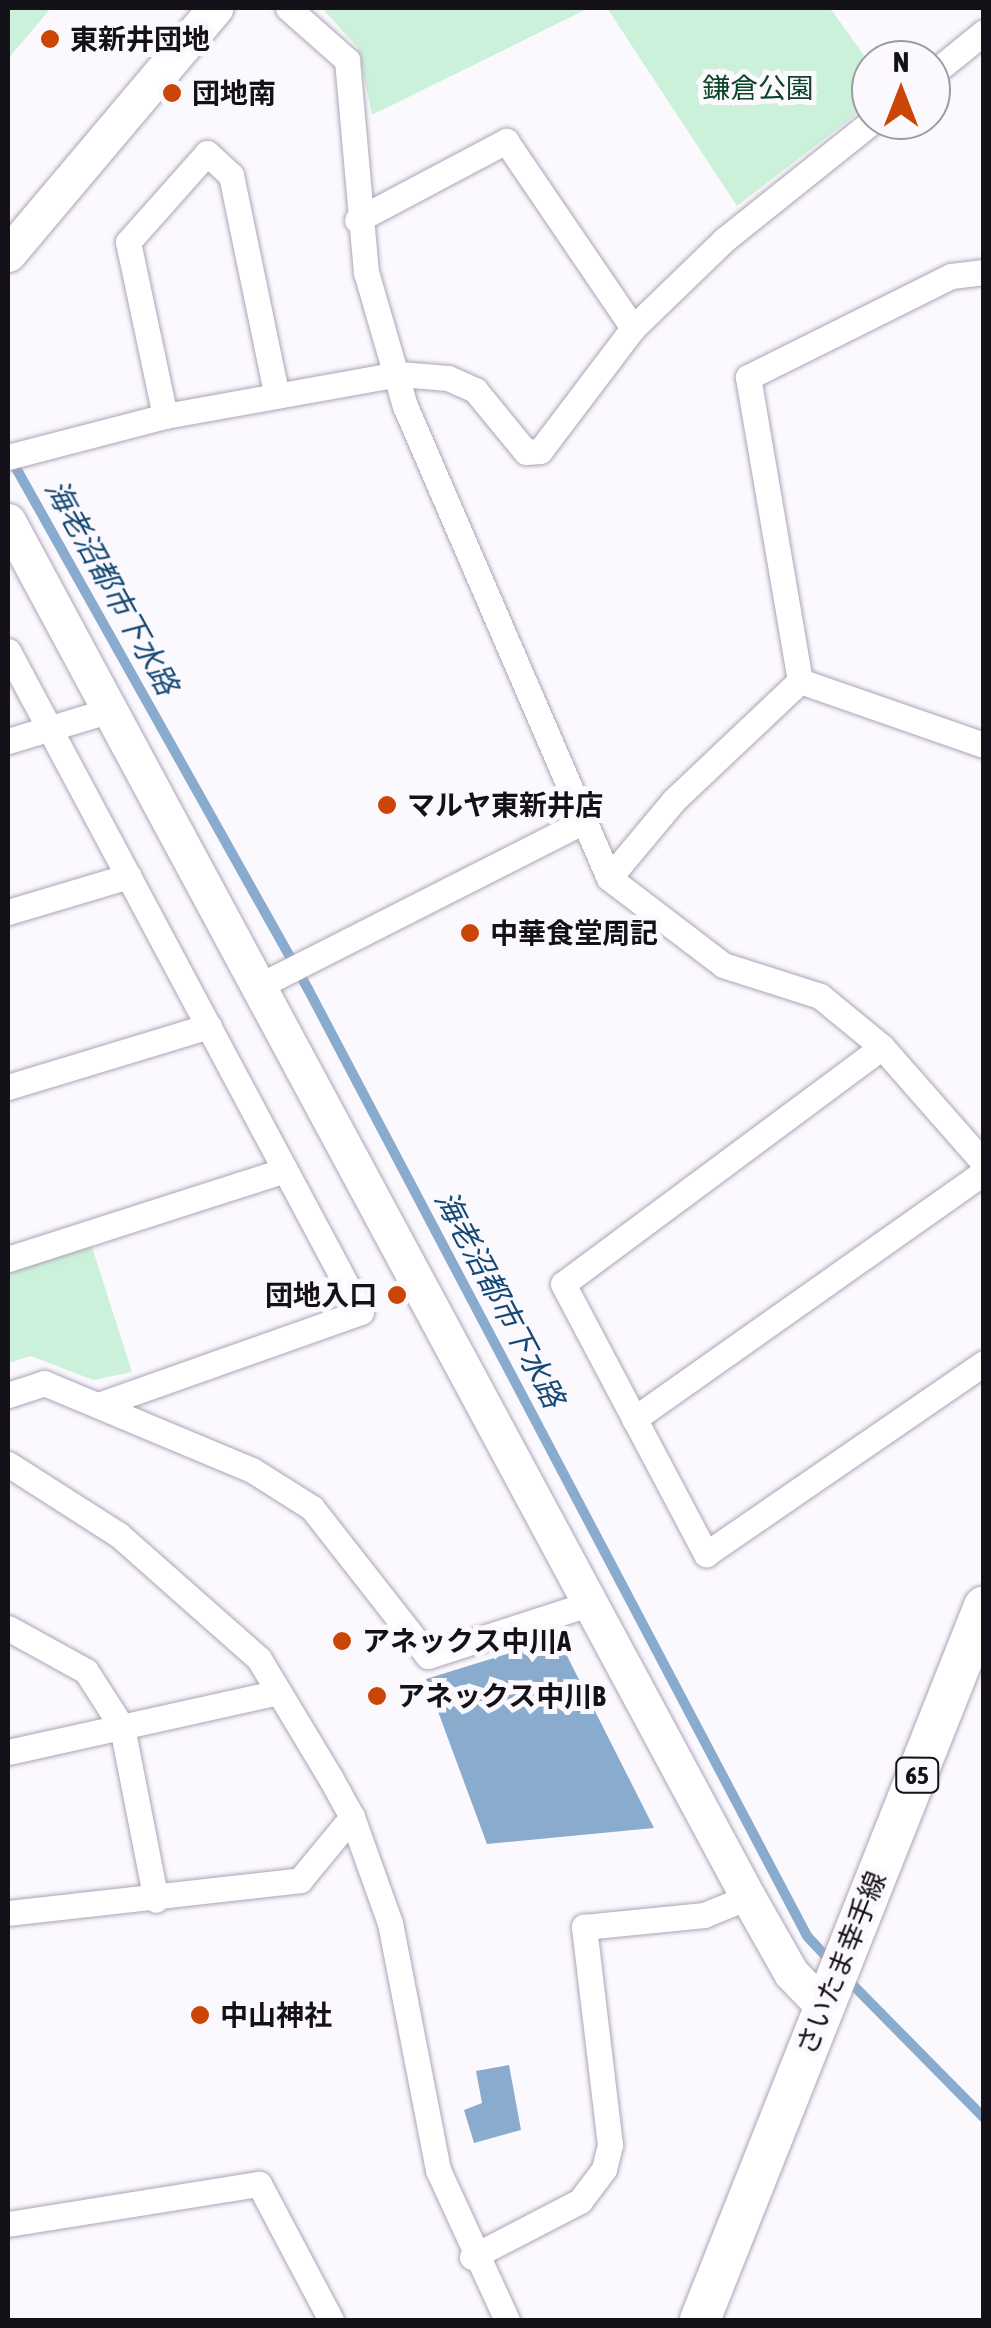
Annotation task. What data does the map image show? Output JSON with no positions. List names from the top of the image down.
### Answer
{
  "streets": {
    "main road": ["65", "さいたま幸手線"]
  },
  "water": ["海老沼都市下水路"],
  "parks": ["鎌倉公園"],
  "places": [
    "東新井団地",
    "団地南",
    "マルヤ東新井店",
    "中華食堂周記",
    "団地入口",
    "アネックス中川A",
    "アネックス中川B",
    "中山神社"
  ],
  "north": "top"
}
